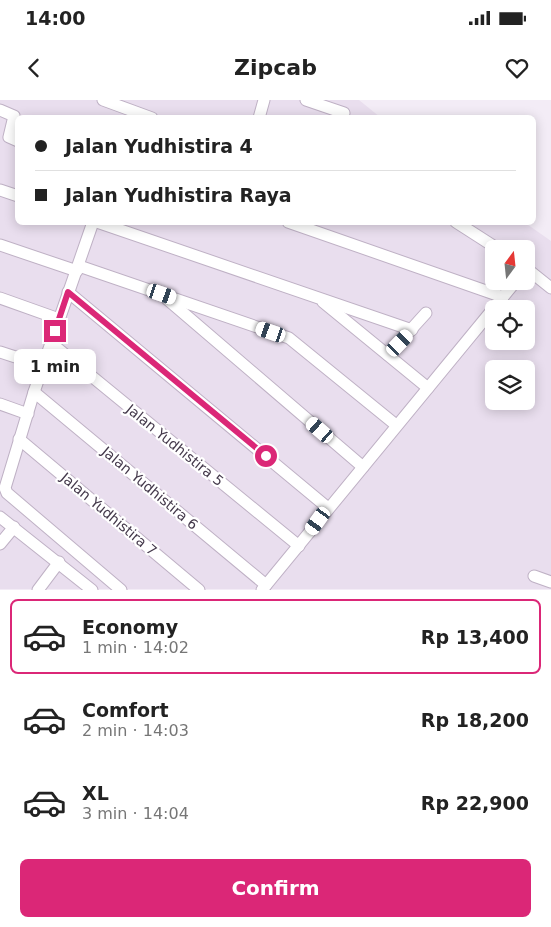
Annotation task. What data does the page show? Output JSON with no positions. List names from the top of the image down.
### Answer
{
  "streets": {
    "street": ["Jalan Yudhistira 5", "Jalan Yudhistira 6", "Jalan Yudhistira 7"]
  },
  "north": "top",
  "page": {
    "status": "14:00",
    "header": "Zipcab",
    "banner": ["Jalan Yudhistira 4", "Jalan Yudhistira Raya"],
    "bubble": "1 min",
    "list": [
      {
        "name": "Economy",
        "note": "1 min · 14:02",
        "value": "Rp 13,400"
      },
      {
        "name": "Comfort",
        "note": "2 min · 14:03",
        "value": "Rp 18,200"
      },
      {
        "name": "XL",
        "note": "3 min · 14:04",
        "value": "Rp 22,900"
      }
    ],
    "buttons": "Confirm"
  }
}
